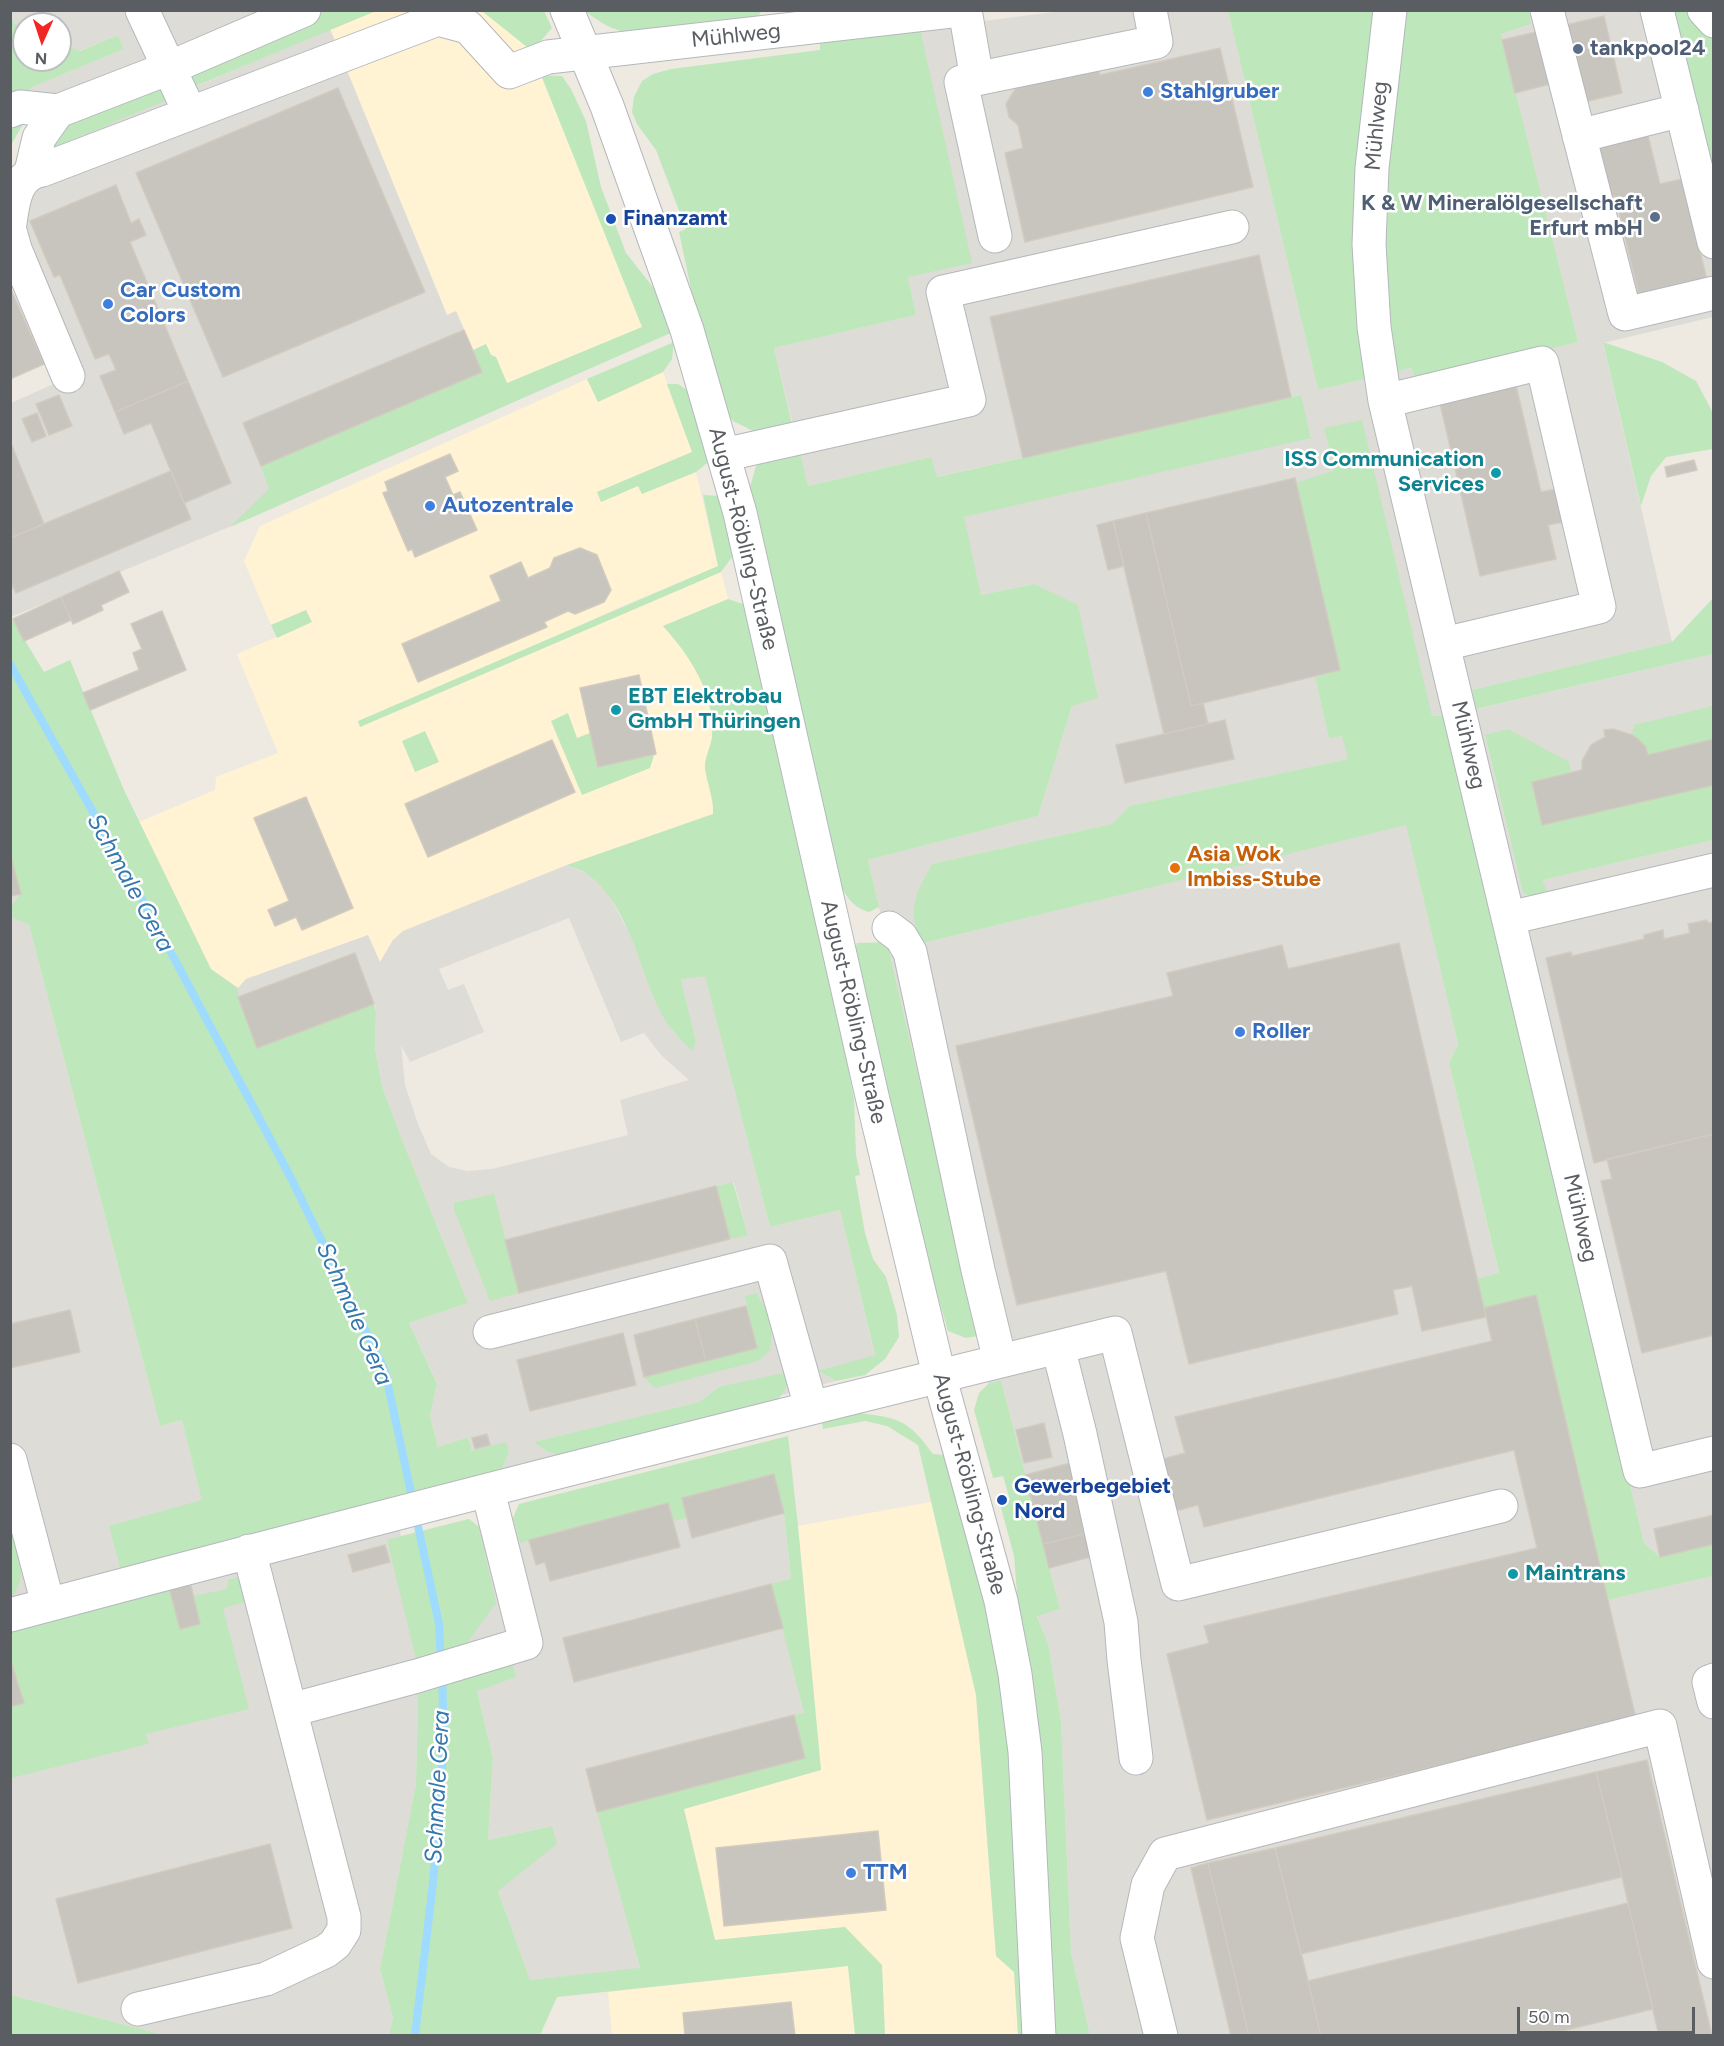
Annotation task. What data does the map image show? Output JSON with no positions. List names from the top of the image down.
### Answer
{
  "streets": {
    "street": ["Mühlweg", "August-Röbling-Straße"]
  },
  "crossings": [
    ["Mühlweg", "August-Röbling-Straße"]
  ],
  "water": ["Schmale Gera"],
  "places": [
    "tankpool24",
    "Stahlgruber",
    "K & W Mineralölgesellschaft Erfurt mbH",
    "Finanzamt",
    "Car Custom Colors",
    "ISS Communication Services",
    "Autozentrale",
    "EBT Elektrobau GmbH Thüringen",
    "Asia Wok Imbiss-Stube",
    "Roller",
    "Gewerbegebiet Nord",
    "Maintrans",
    "TTM"
  ],
  "scale_bar": "50 m",
  "north": "bottom"
}
